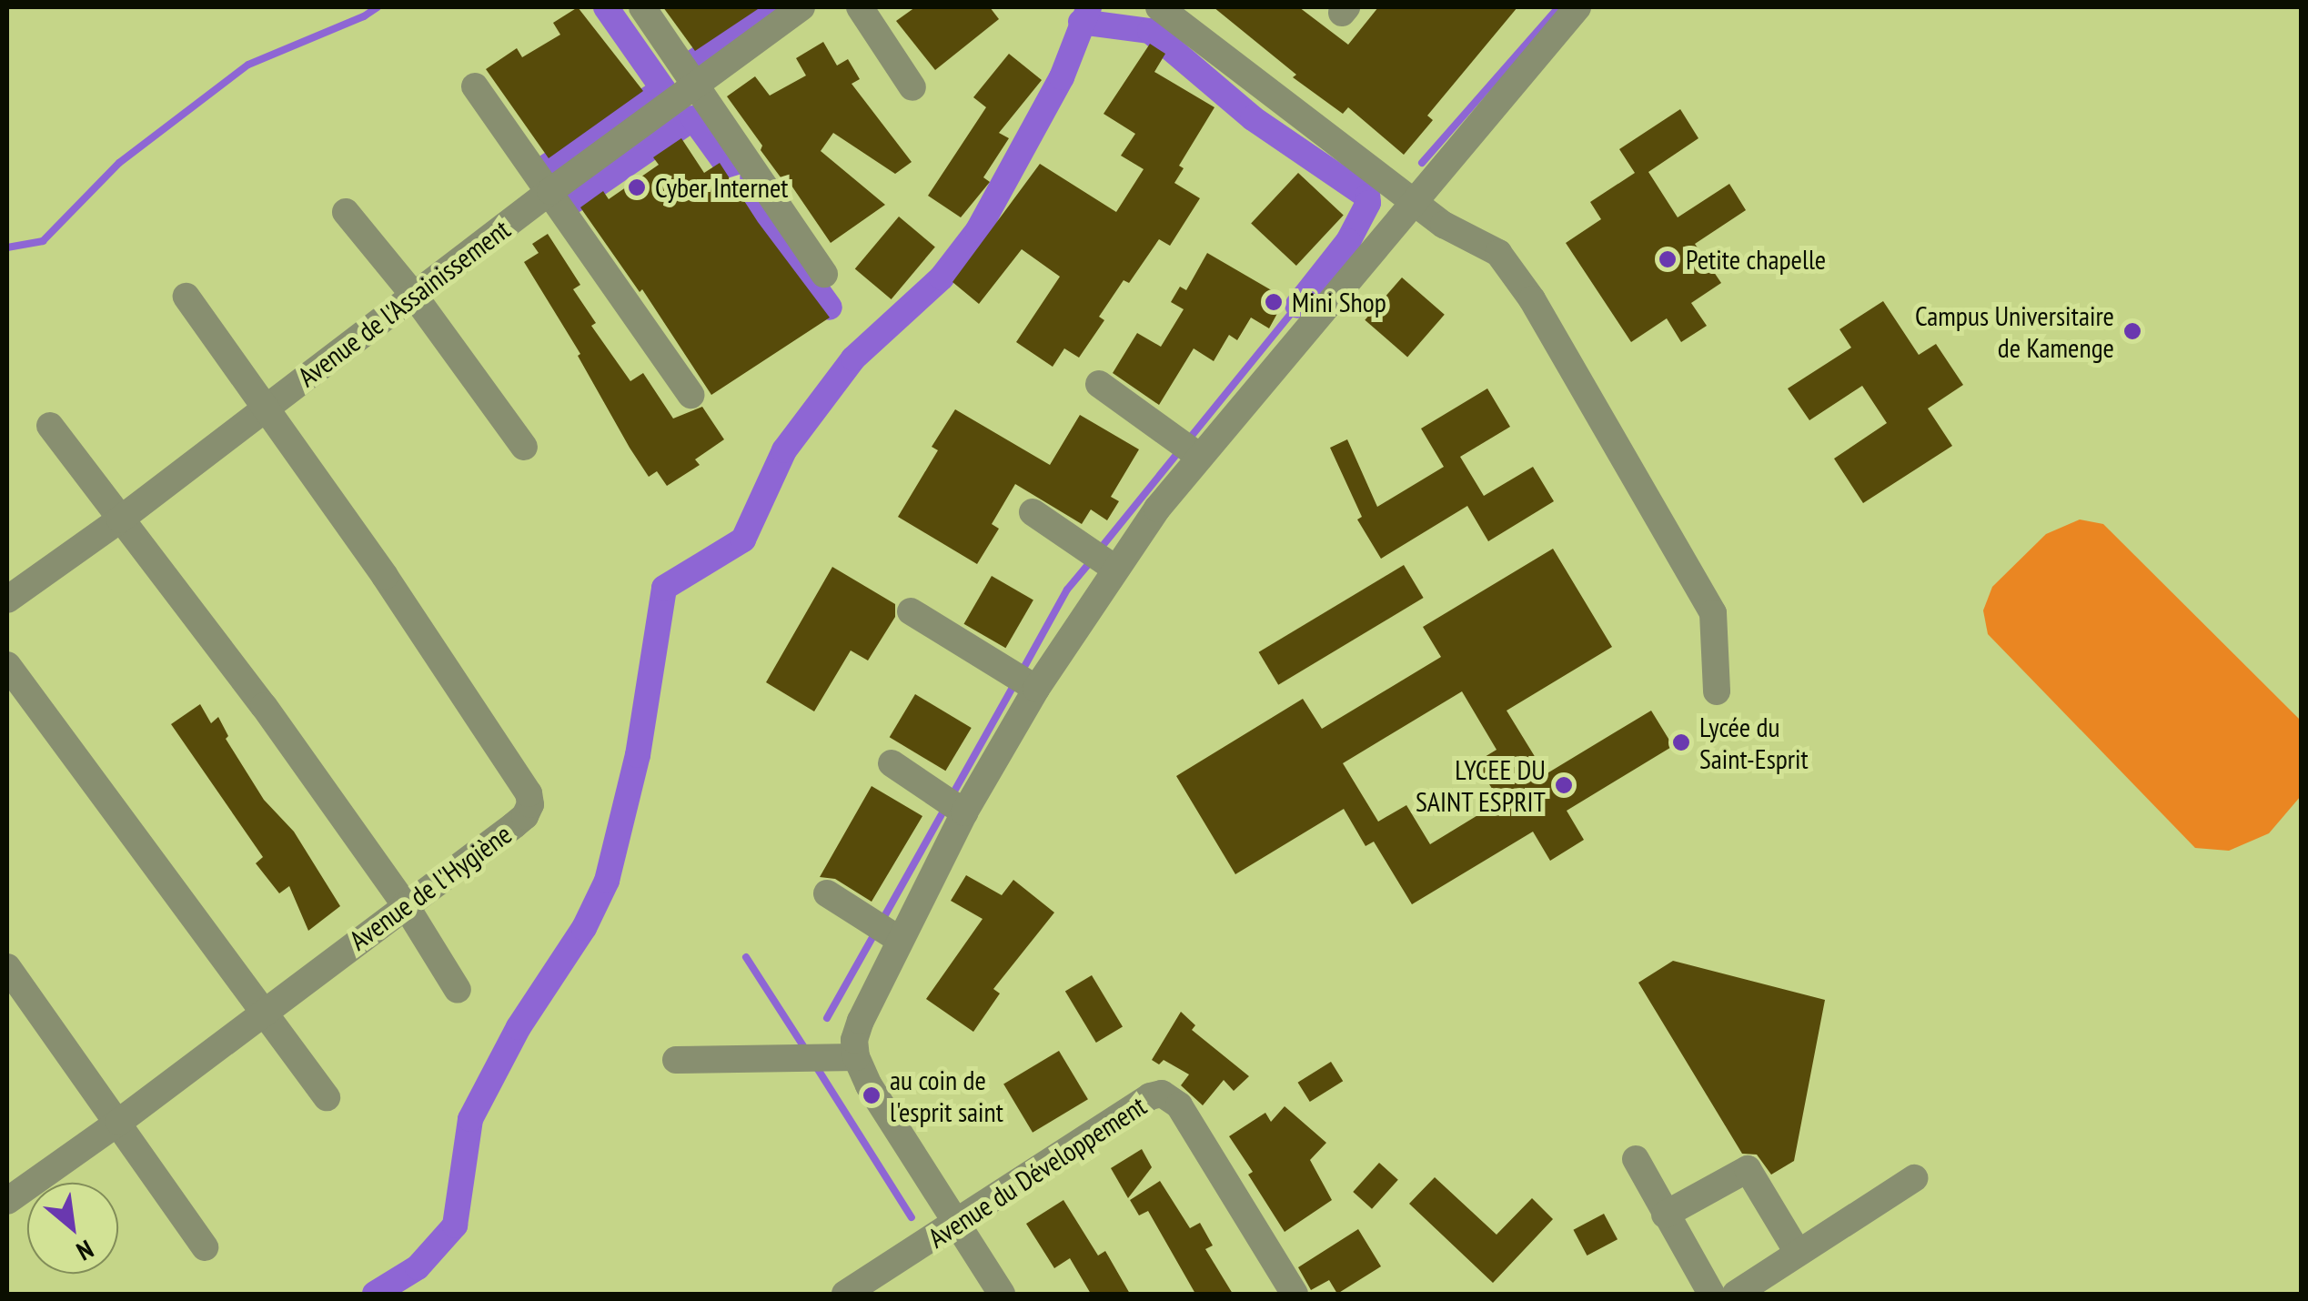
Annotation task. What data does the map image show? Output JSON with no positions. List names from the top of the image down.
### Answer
{
  "streets": {
    "street": ["Avenue de l'Assainissement", "Avenue de l'Hygiène", "Avenue du Développement"]
  },
  "crossings": [
    ["Avenue de l'Assainissement", "Avenue de l'Hygiène"]
  ],
  "places": [
    "Cyber Internet",
    "Petite chapelle",
    "Mini Shop",
    "Campus Universitaire de Kamenge",
    "Lycée du Saint-Esprit",
    "LYCEE DU SAINT ESPRIT",
    "au coin de l'esprit saint"
  ],
  "north": "bottom right"
}
